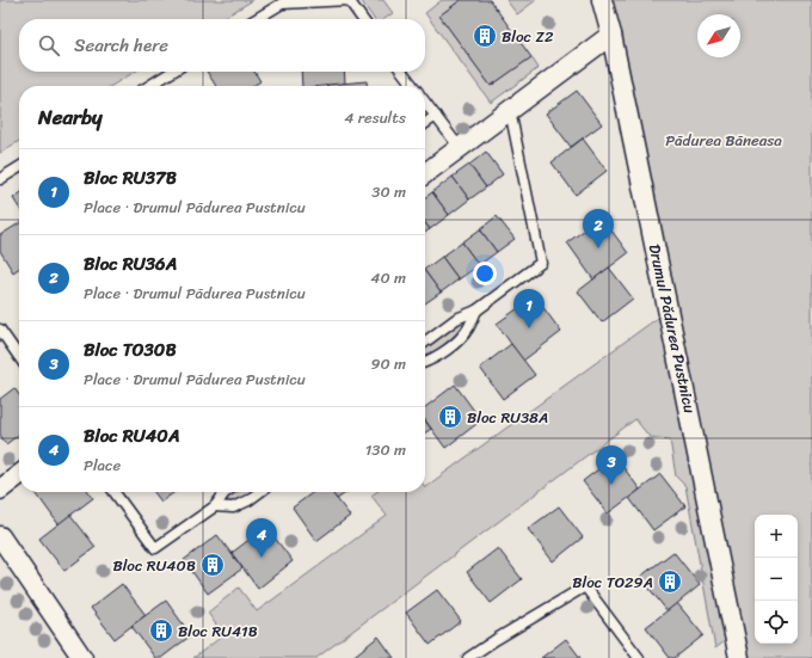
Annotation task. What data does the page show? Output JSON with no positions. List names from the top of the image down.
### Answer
{
  "streets": {
    "street": ["Drumul Pădurea Pustnicu"]
  },
  "parks": ["Pădurea Băneasa"],
  "places": {
    "building": [
      "Bloc Z2",
      "Bloc RU38A",
      "Bloc RU40B",
      "Bloc TO29A",
      "Bloc RU41B"
    ]
  },
  "north": "bottom left",
  "page": {
    "search": "Search here",
    "heading": ["Nearby", "4 results"],
    "list": [
      {
        "mark": "1",
        "name": "Bloc RU37B",
        "note": "Place · Drumul Pădurea Pustnicu",
        "value": "30 m"
      },
      {
        "mark": "2",
        "name": "Bloc RU36A",
        "note": "Place · Drumul Pădurea Pustnicu",
        "value": "40 m"
      },
      {
        "mark": "3",
        "name": "Bloc TO30B",
        "note": "Place · Drumul Pădurea Pustnicu",
        "value": "90 m"
      },
      {
        "mark": "4",
        "name": "Bloc RU40A",
        "note": "Place",
        "value": "130 m"
      }
    ],
    "pins": [
      "2",
      "1",
      "3",
      "4"
    ],
    "map_buttons": ["+", "−"]
  }
}
